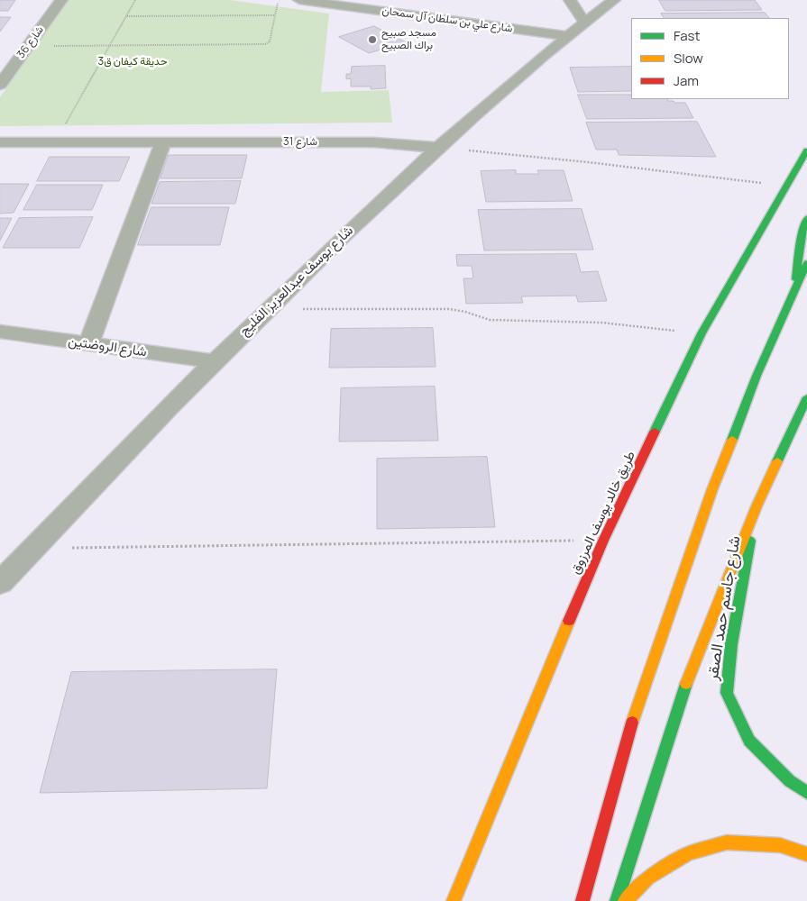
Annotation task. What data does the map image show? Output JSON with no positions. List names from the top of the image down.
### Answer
{
  "streets": {
    "main road": ["طريق خالد يوسف المرزوق", "شارع جاسم حمد الصقر"],
    "street": [
      "شارع علي بن سلطان آل سمحان",
      "شارع 36",
      "شارع 31",
      "شارع يوسف عبدالعزيز الفليج",
      "شارع الروضتين"
    ]
  },
  "crossings": [
    ["شارع علي بن سلطان آل سمحان", "شارع يوسف عبدالعزيز الفليج"],
    ["شارع 31", "شارع يوسف عبدالعزيز الفليج"],
    ["شارع يوسف عبدالعزيز الفليج", "شارع الروضتين"]
  ],
  "parks": ["حديقة كيفان ق3"],
  "places": ["مسجد صبيح براك الصبيح"],
  "legend": ["Fast", "Slow", "Jam"]
}
